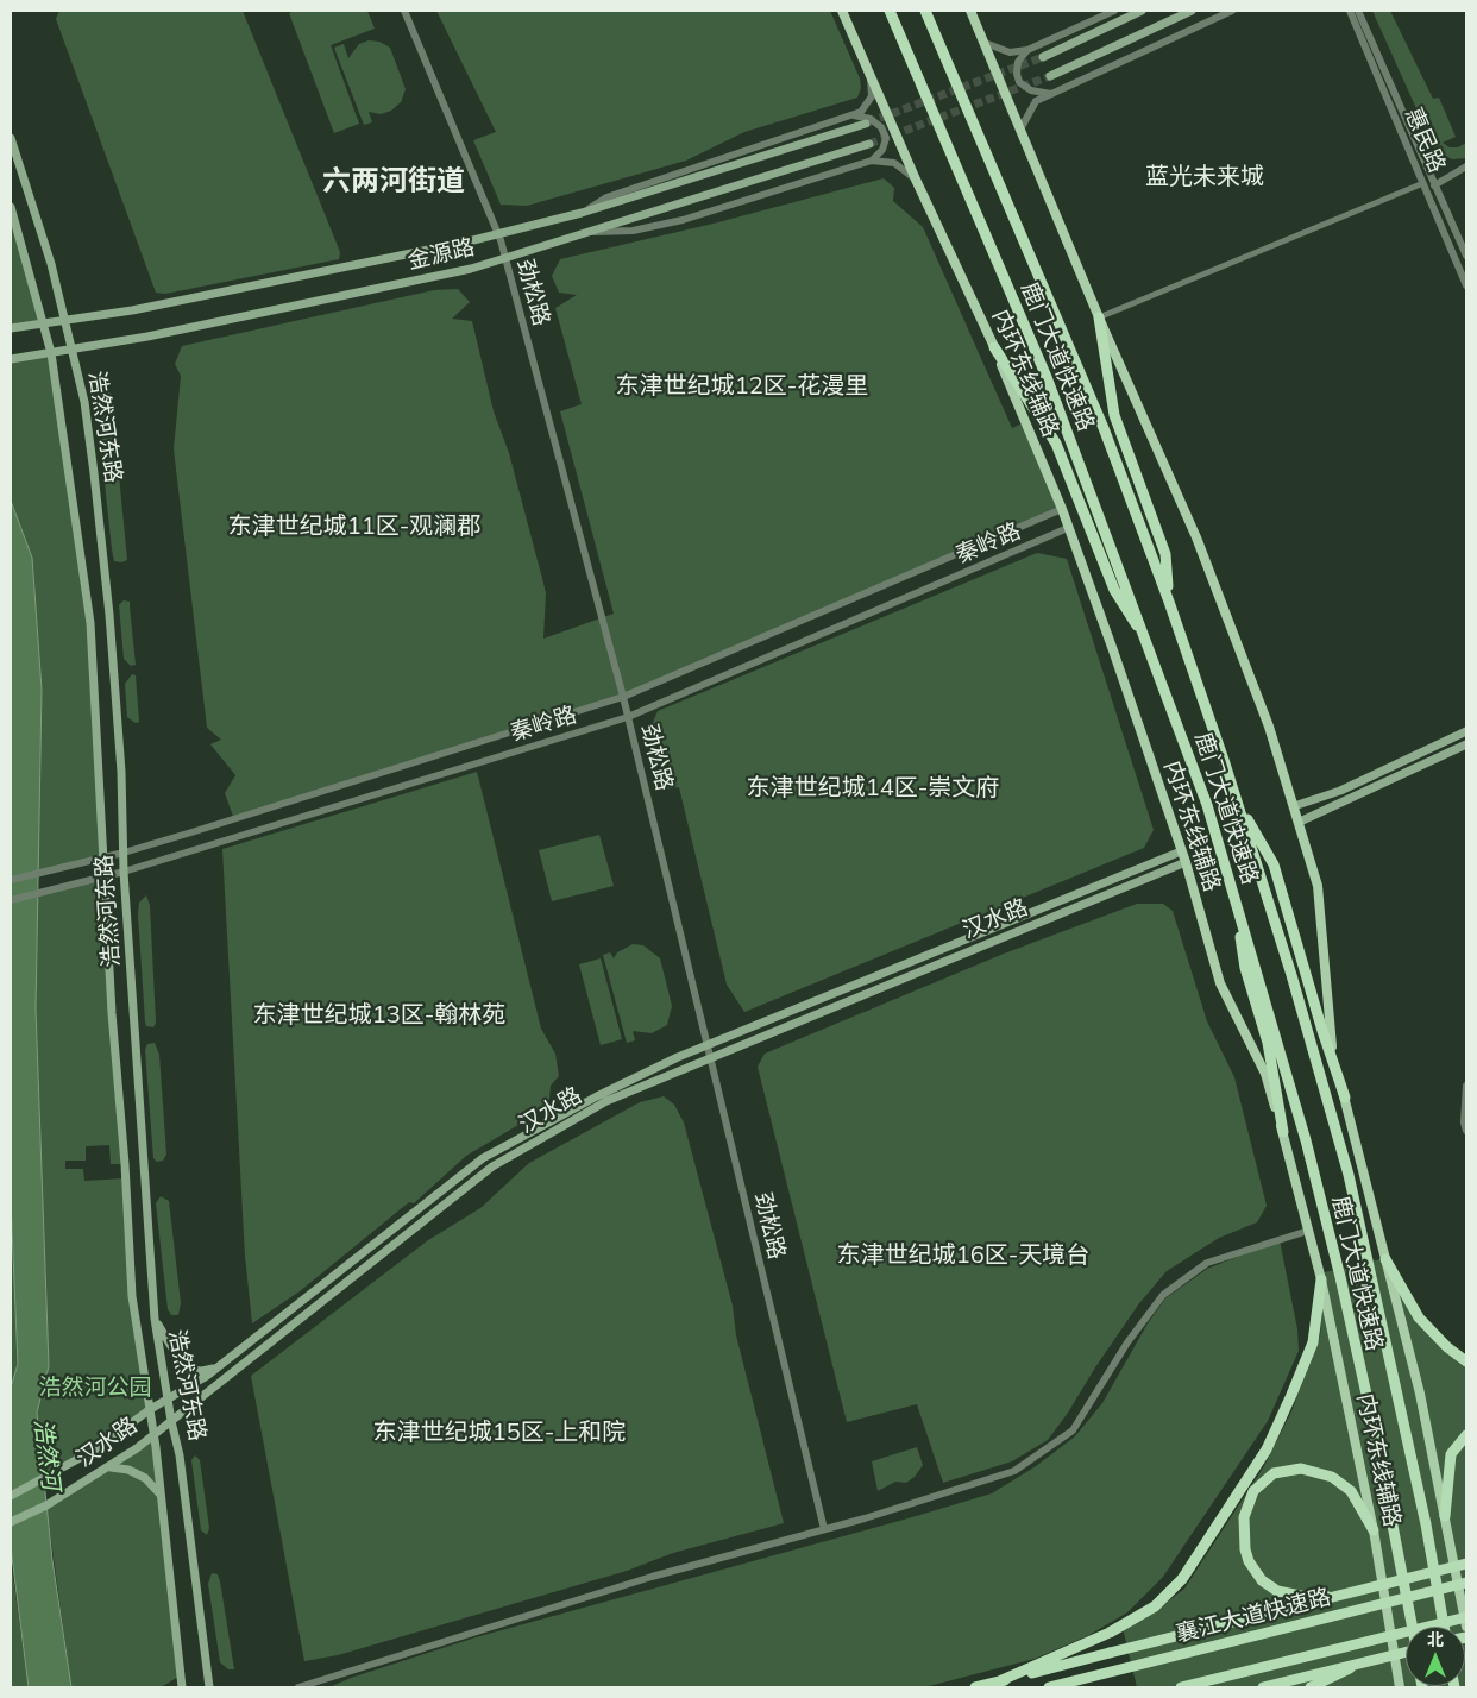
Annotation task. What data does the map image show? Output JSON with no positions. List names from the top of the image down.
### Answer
{
  "streets": {
    "highway": ["鹿门大道快速路", "襄江大道快速路"],
    "main road": [
      "金源路",
      "内环东线辅路",
      "浩然河东路",
      "汉水路"
    ],
    "street": ["惠民路", "劲松路", "秦岭路"]
  },
  "crossings": [
    ["金源路", "劲松路"],
    ["金源路", "浩然河东路"],
    ["劲松路", "秦岭路"],
    ["劲松路", "汉水路"],
    ["内环东线辅路", "秦岭路"],
    ["内环东线辅路", "汉水路"],
    ["浩然河东路", "秦岭路"],
    ["浩然河东路", "汉水路"]
  ],
  "districts": [
    "蓝光未来城",
    "六两河街道",
    "东津世纪城12区-花漫里",
    "东津世纪城11区-观澜郡",
    "东津世纪城14区-崇文府",
    "东津世纪城13区-翰林苑",
    "东津世纪城16区-天境台",
    "东津世纪城15区-上和院"
  ],
  "water": ["浩然河"],
  "parks": ["浩然河公园"],
  "north": "top"
}
